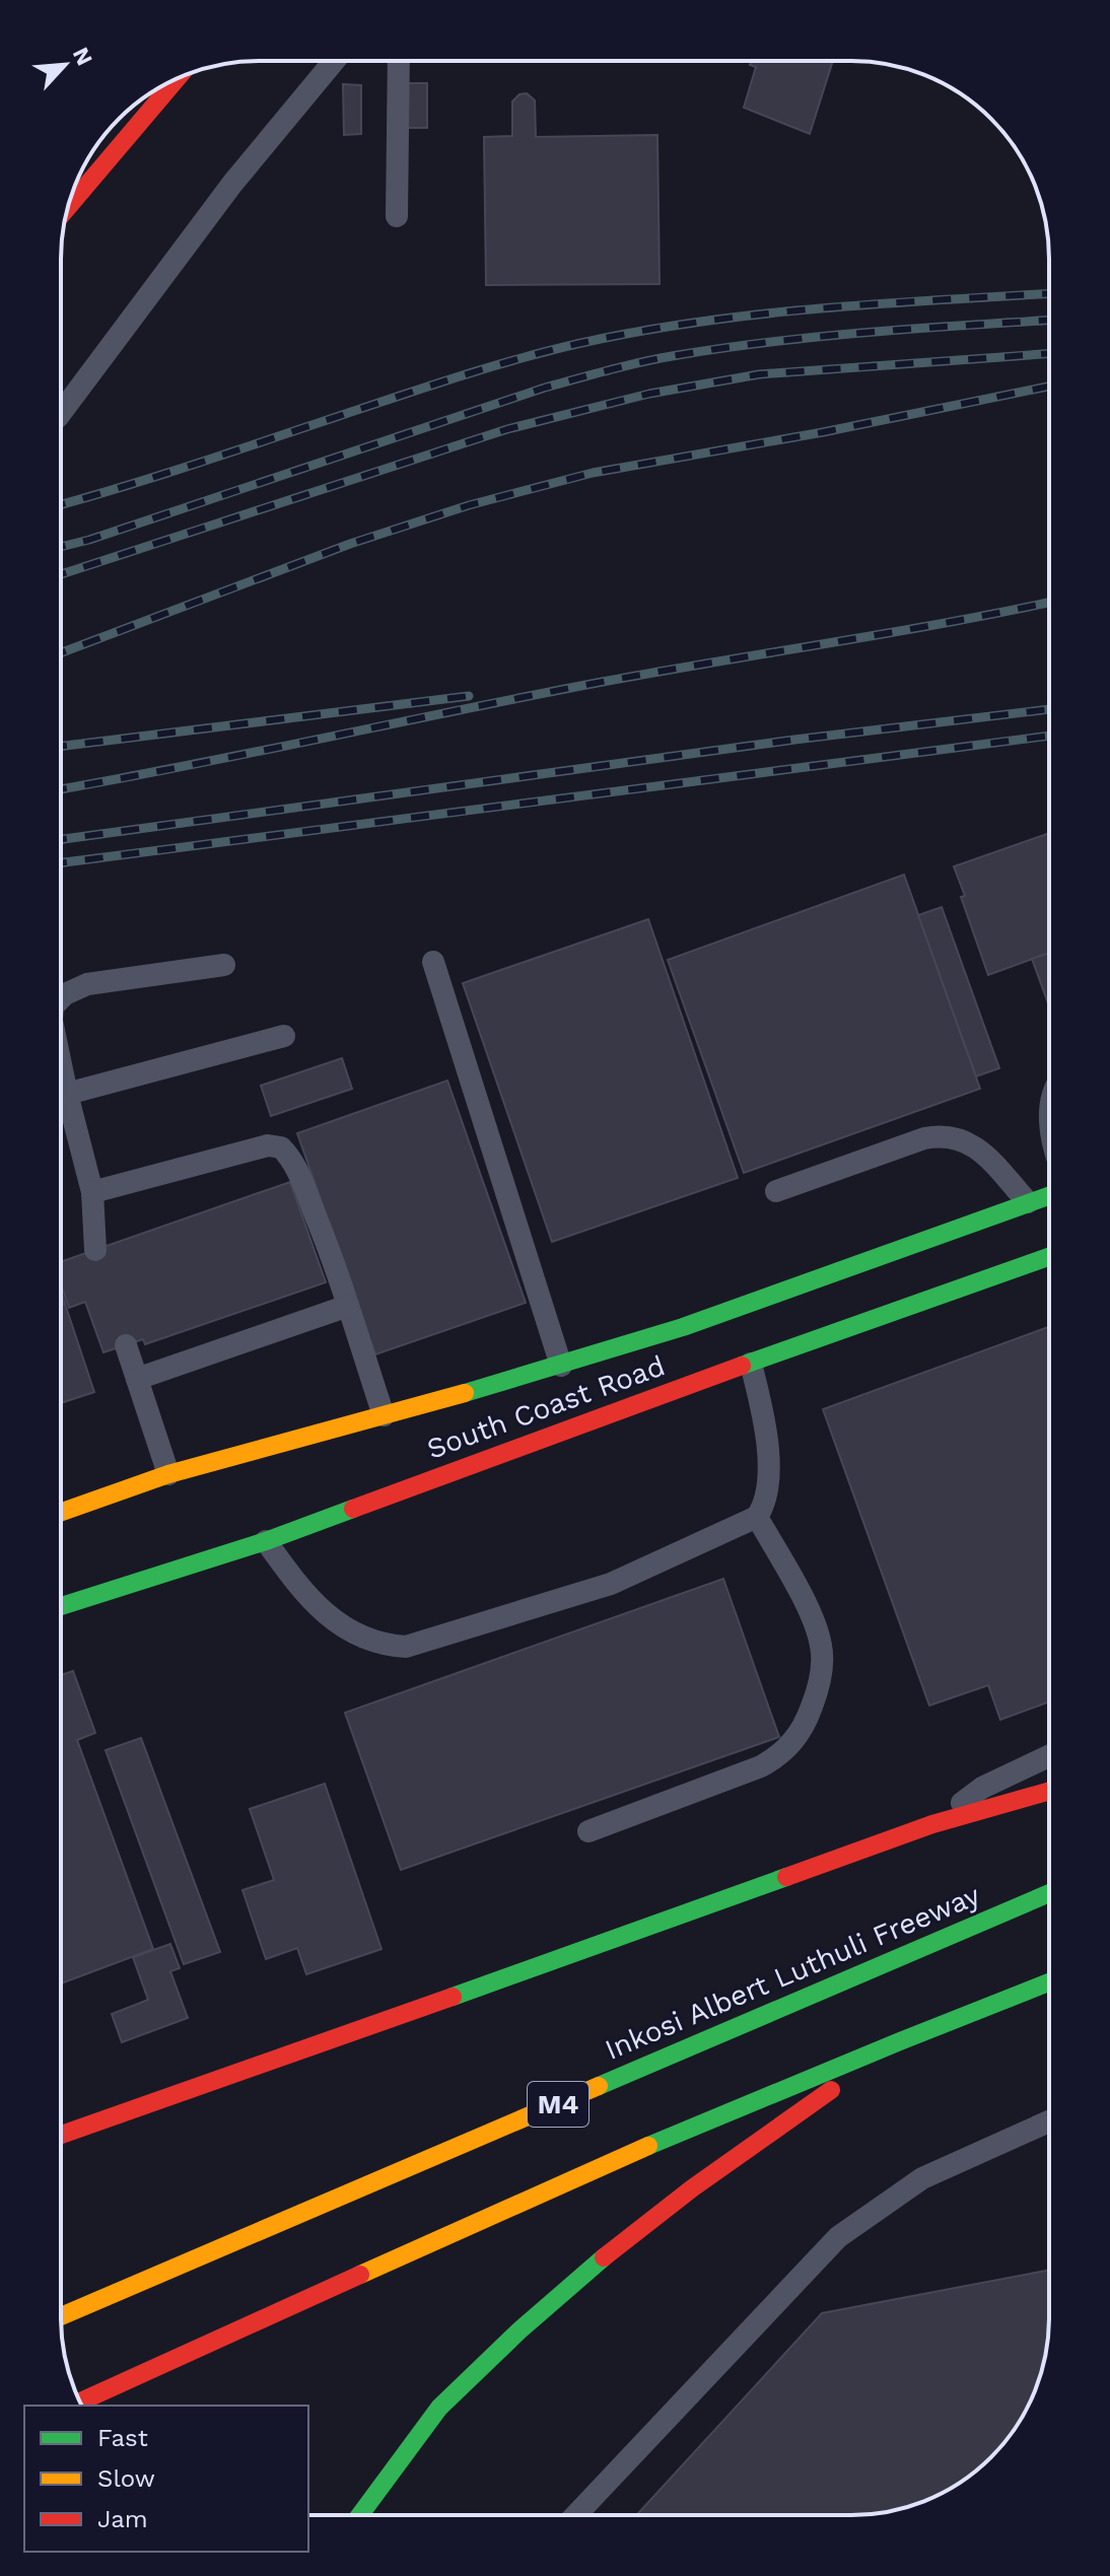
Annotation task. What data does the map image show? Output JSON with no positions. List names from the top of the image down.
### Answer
{
  "streets": {
    "main road": ["South Coast Road", "Inkosi Albert Luthuli Freeway", "M4"]
  },
  "legend": ["Fast", "Slow", "Jam"],
  "north": "top right"
}
